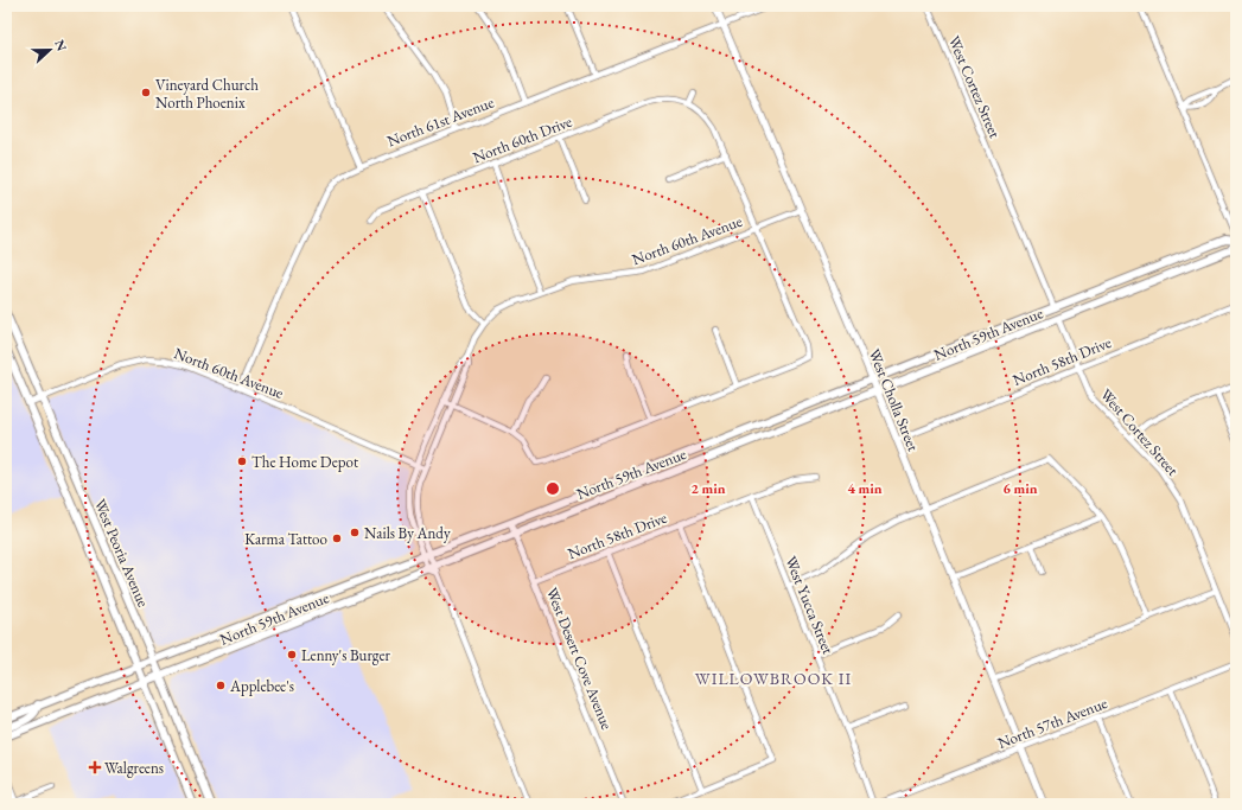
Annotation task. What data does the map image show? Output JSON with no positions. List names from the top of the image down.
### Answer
{
  "streets": {
    "main road": ["North 59th Avenue", "West Peoria Avenue"],
    "street": [
      "West Cortez Street",
      "North 61st Avenue",
      "North 60th Drive",
      "North 60th Avenue",
      "North 58th Drive",
      "West Cholla Street",
      "West Yucca Street",
      "West Desert Cove Avenue",
      "North 57th Avenue"
    ]
  },
  "crossings": [
    ["West Cortez Street", "North 59th Avenue"],
    ["West Cortez Street", "North 58th Drive"],
    ["North 61st Avenue", "North 60th Avenue"],
    ["North 61st Avenue", "West Cholla Street"],
    ["North 60th Avenue", "West Cholla Street"],
    ["North 60th Avenue", "West Peoria Avenue"],
    ["North 59th Avenue", "West Cholla Street"],
    ["North 59th Avenue", "West Peoria Avenue"],
    ["North 59th Avenue", "West Desert Cove Avenue"],
    ["North 58th Drive", "West Cholla Street"],
    ["North 58th Drive", "West Yucca Street"],
    ["North 58th Drive", "West Desert Cove Avenue"],
    ["West Cholla Street", "North 57th Avenue"]
  ],
  "districts": ["WILLOWBROOK II"],
  "places": {
    "other": [
      "Vineyard Church North Phoenix",
      "The Home Depot",
      "Nails By Andy",
      "Karma Tattoo",
      "Lenny's Burger",
      "Applebee's"
    ],
    "health": ["Walgreens"]
  },
  "north": "right",
  "rings": ["2 min", "4 min", "6 min"]
}
